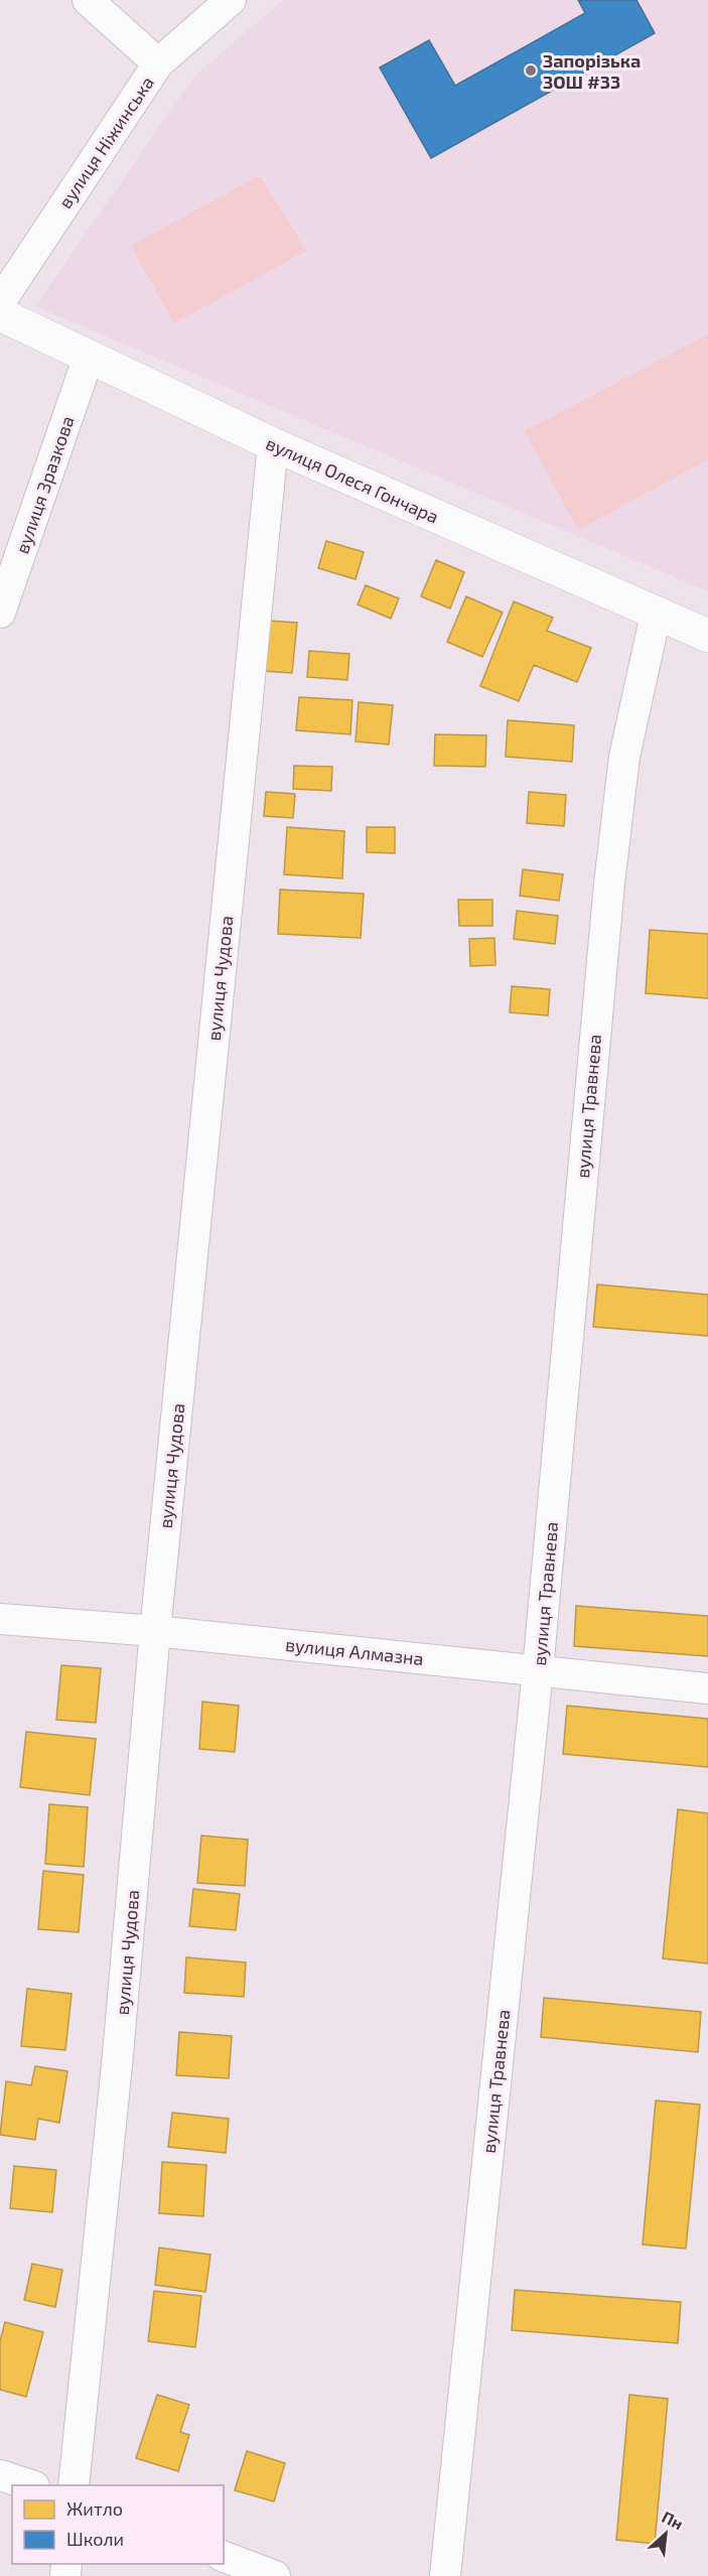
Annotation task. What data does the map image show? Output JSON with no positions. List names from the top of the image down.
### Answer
{
  "streets": {
    "street": [
      "вулиця Ніжинська",
      "вулиця Олеся Гончара",
      "вулиця Зразкова",
      "вулиця Чудова",
      "вулиця Травнева",
      "вулиця Алмазна"
    ]
  },
  "crossings": [
    ["вулиця Олеся Гончара", "вулиця Зразкова"],
    ["вулиця Олеся Гончара", "вулиця Чудова"],
    ["вулиця Олеся Гончара", "вулиця Травнева"],
    ["вулиця Чудова", "вулиця Алмазна"],
    ["вулиця Травнева", "вулиця Алмазна"]
  ],
  "places": ["Запорiзька ЗОШ #33"],
  "legend": ["Житло", "Школи"],
  "north": "top right"
}
